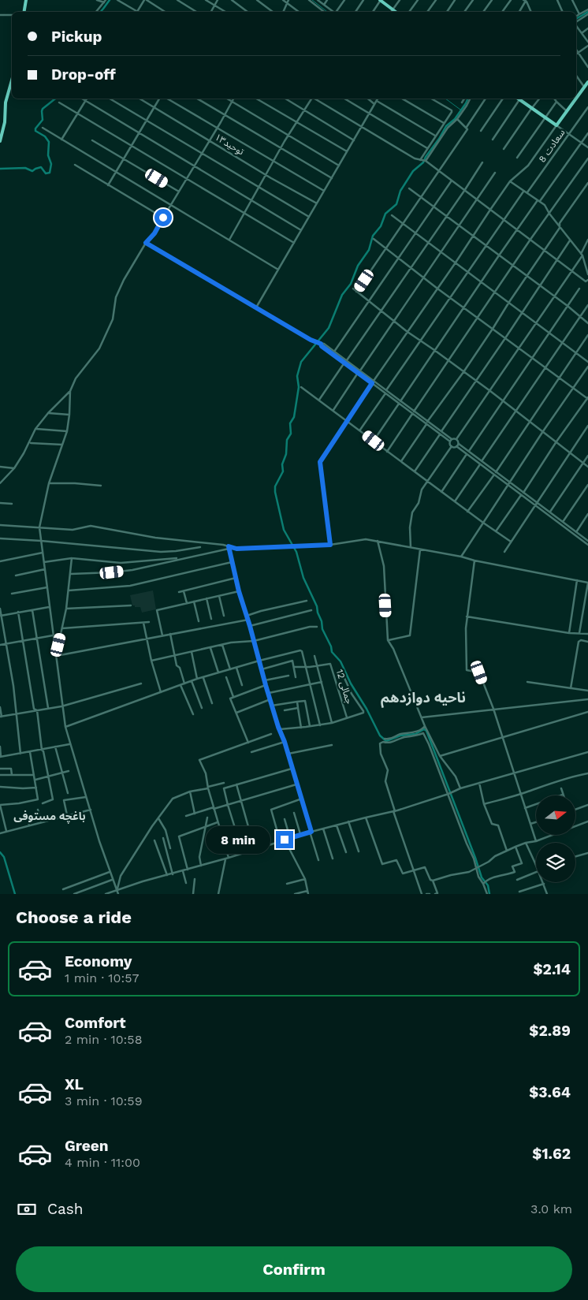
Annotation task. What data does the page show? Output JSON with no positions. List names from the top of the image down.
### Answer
{
  "streets": {
    "street": ["توحید۱۳", "سعادت 8", "جمالی 12"]
  },
  "districts": ["ناحیه دوازدهم", "باغچه مستوفی"],
  "north": "right",
  "page": {
    "banner": ["Pickup", "Drop-off"],
    "bubble": "8 min",
    "heading": "Choose a ride",
    "list": [
      {
        "name": "Economy",
        "note": "1 min · 10:57",
        "value": "$2.14"
      },
      {
        "name": "Comfort",
        "note": "2 min · 10:58",
        "value": "$2.89"
      },
      {
        "name": "XL",
        "note": "3 min · 10:59",
        "value": "$3.64"
      },
      {
        "name": "Green",
        "note": "4 min · 11:00",
        "value": "$1.62"
      }
    ],
    "pay": ["Cash", "3.0 km"],
    "buttons": "Confirm"
  }
}
